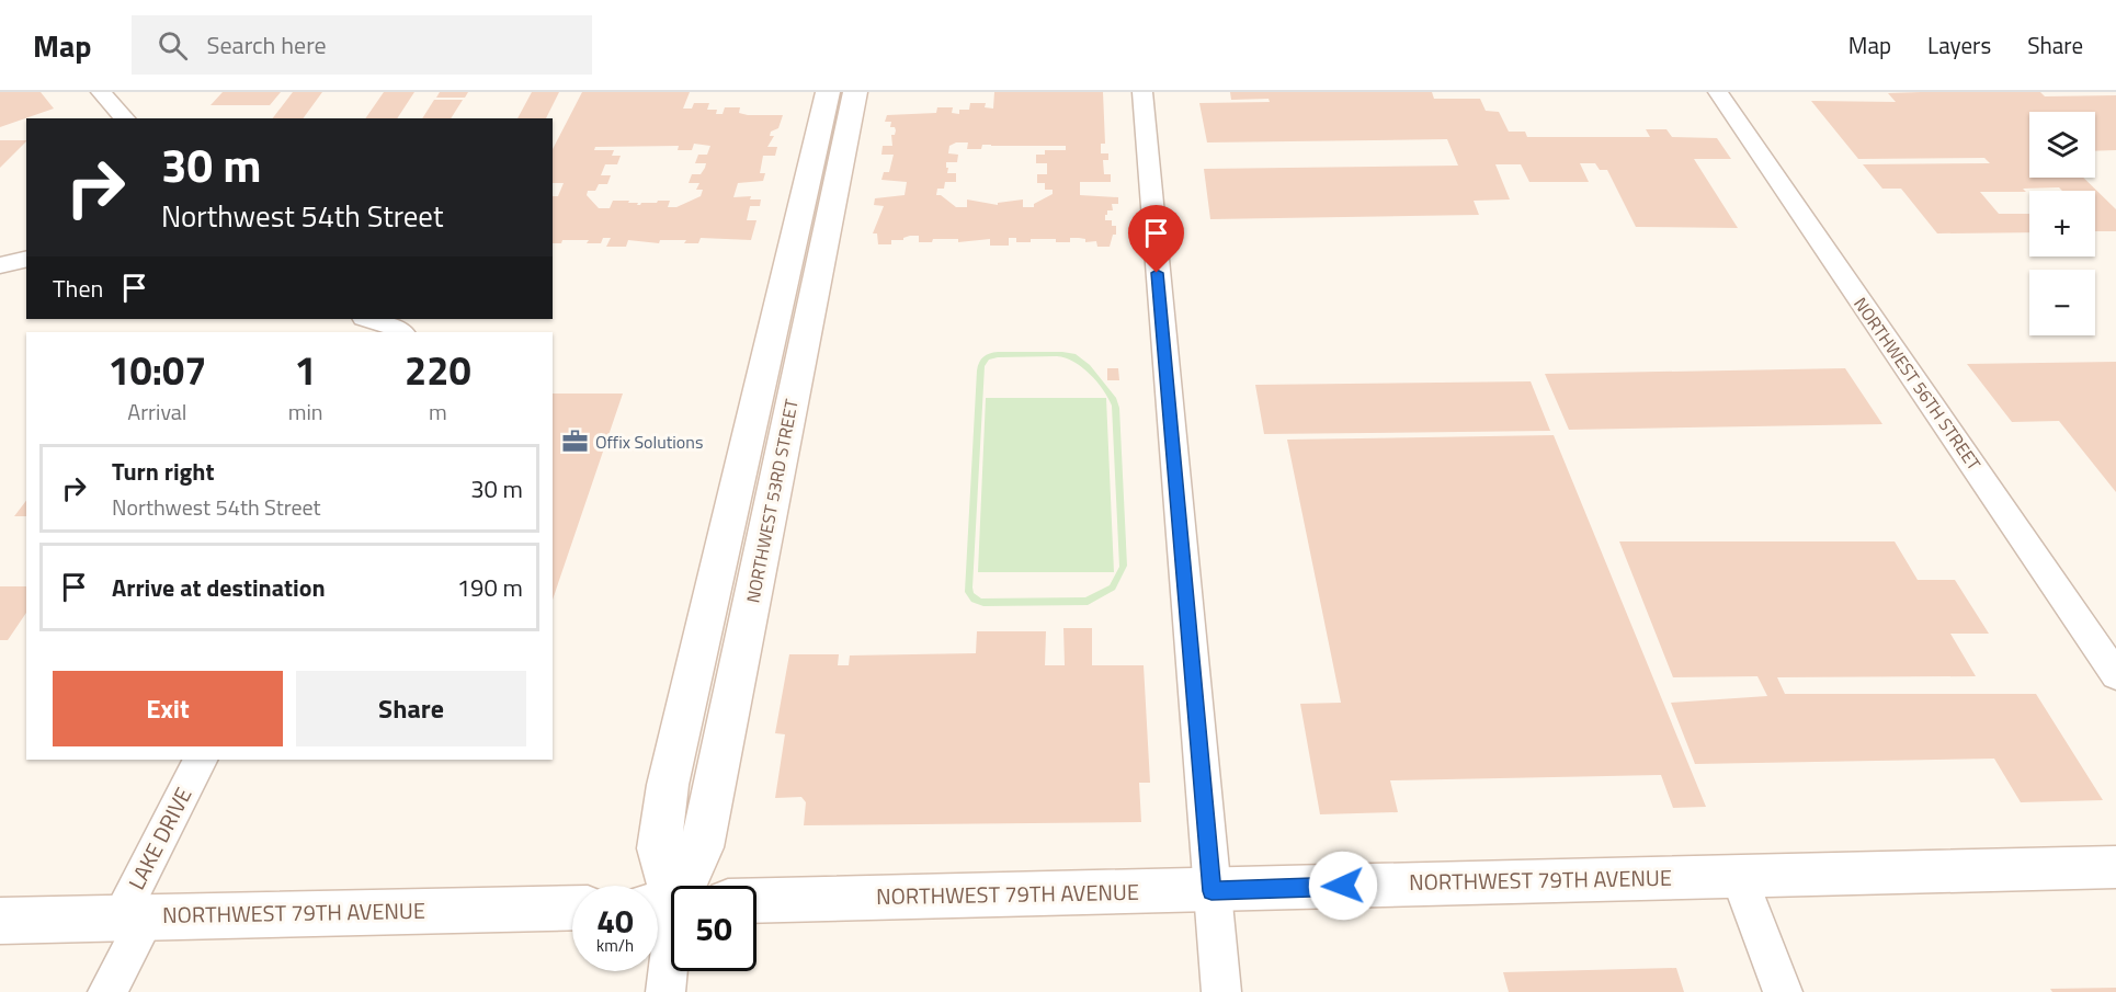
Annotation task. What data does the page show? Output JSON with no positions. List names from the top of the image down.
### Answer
{
  "streets": {
    "main road": ["NORTHWEST 53RD STREET", "NORTHWEST 79TH AVENUE"],
    "street": ["NORTHWEST 56TH STREET", "LAKE DRIVE"]
  },
  "crossings": [
    ["LAKE DRIVE", "NORTHWEST 79TH AVENUE"]
  ],
  "places": {
    "office": ["Offix Solutions"]
  },
  "page": {
    "header": "Map",
    "search": "Search here",
    "nav": ["Map", "Layers", "Share"],
    "map_buttons": ["+", "−"],
    "turn": ["30 m", "Northwest 54th Street"],
    "then": "Then",
    "eta": [
      "10:07",
      "Arrival",
      "1",
      "min",
      "220",
      "m"
    ],
    "list": [
      {
        "name": "Turn right",
        "note": "Northwest 54th Street",
        "value": "30 m"
      },
      {
        "name": "Arrive at destination",
        "value": "190 m"
      }
    ],
    "buttons": ["Exit", "Share"],
    "speed": "40 km/h",
    "limit": "50"
  }
}
